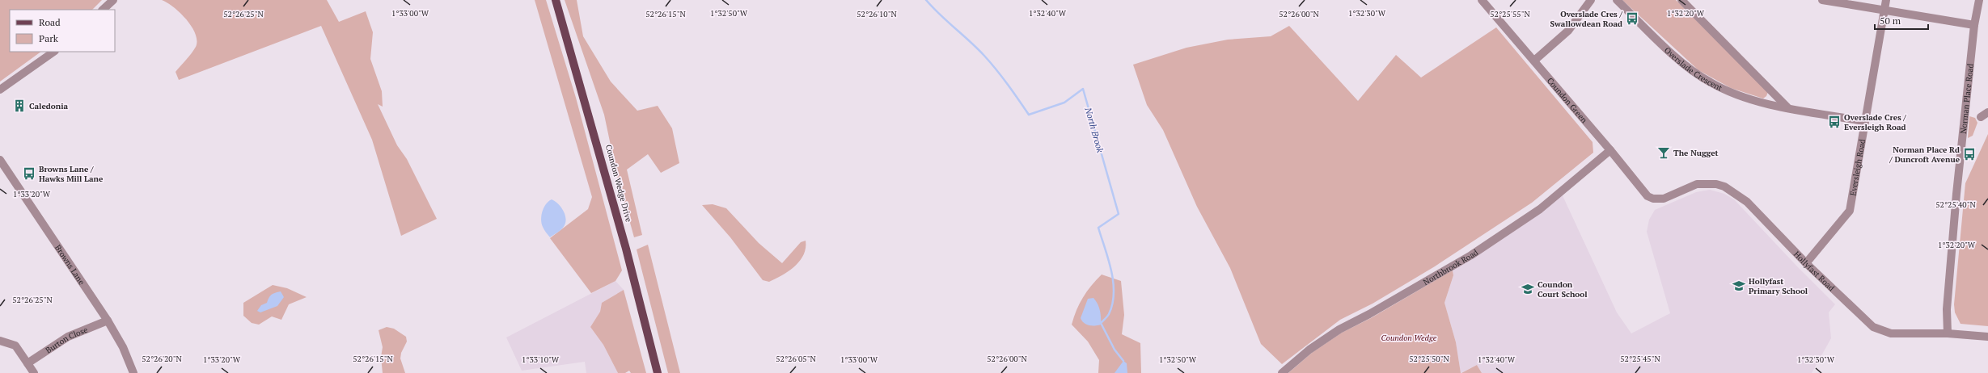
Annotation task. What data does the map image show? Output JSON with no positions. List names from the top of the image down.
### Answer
{
  "streets": {
    "main road": ["Coundon Wedge Drive"],
    "street": [
      "Overslade Crescent",
      "Norman Place Road",
      "Coundon Green",
      "Eversleigh Road",
      "Browns Lane",
      "Northbrook Road",
      "Hollyfast Road",
      "Burton Close"
    ]
  },
  "crossings": [
    ["Overslade Crescent", "Eversleigh Road"],
    ["Norman Place Road", "Hollyfast Road"],
    ["Coundon Green", "Northbrook Road"],
    ["Coundon Green", "Hollyfast Road"],
    ["Eversleigh Road", "Hollyfast Road"],
    ["Browns Lane", "Burton Close"]
  ],
  "water": ["North Brook"],
  "parks": ["Coundon Wedge"],
  "places": {
    "bus stop": [
      "Overslade Cres / Swallowdean Road",
      "Overslade Cres / Eversleigh Road",
      "Norman Place Rd / Duncroft Avenue",
      "Browns Lane / Hawks Mill Lane"
    ],
    "building": ["Caledonia"],
    "bar": ["The Nugget"],
    "school or university": ["Hollyfast Primary School", "Coundon Court School"]
  },
  "legend": ["Road", "Park"],
  "scale_bar": "50 m",
  "coordinates": [
    "1°32'30\"W",
    "1°33'00\"W",
    "1°32'50\"W",
    "1°32'40\"W",
    "1°32'20\"W",
    "52°26'25\"N",
    "52°26'15\"N",
    "52°26'10\"N",
    "52°26'00\"N",
    "52°25'55\"N",
    "1°33'20\"W",
    "52°25'40\"N",
    "52°26'20\"N",
    "52°26'05\"N",
    "52°25'50\"N",
    "52°25'45\"N",
    "1°33'10\"W"
  ]
}
